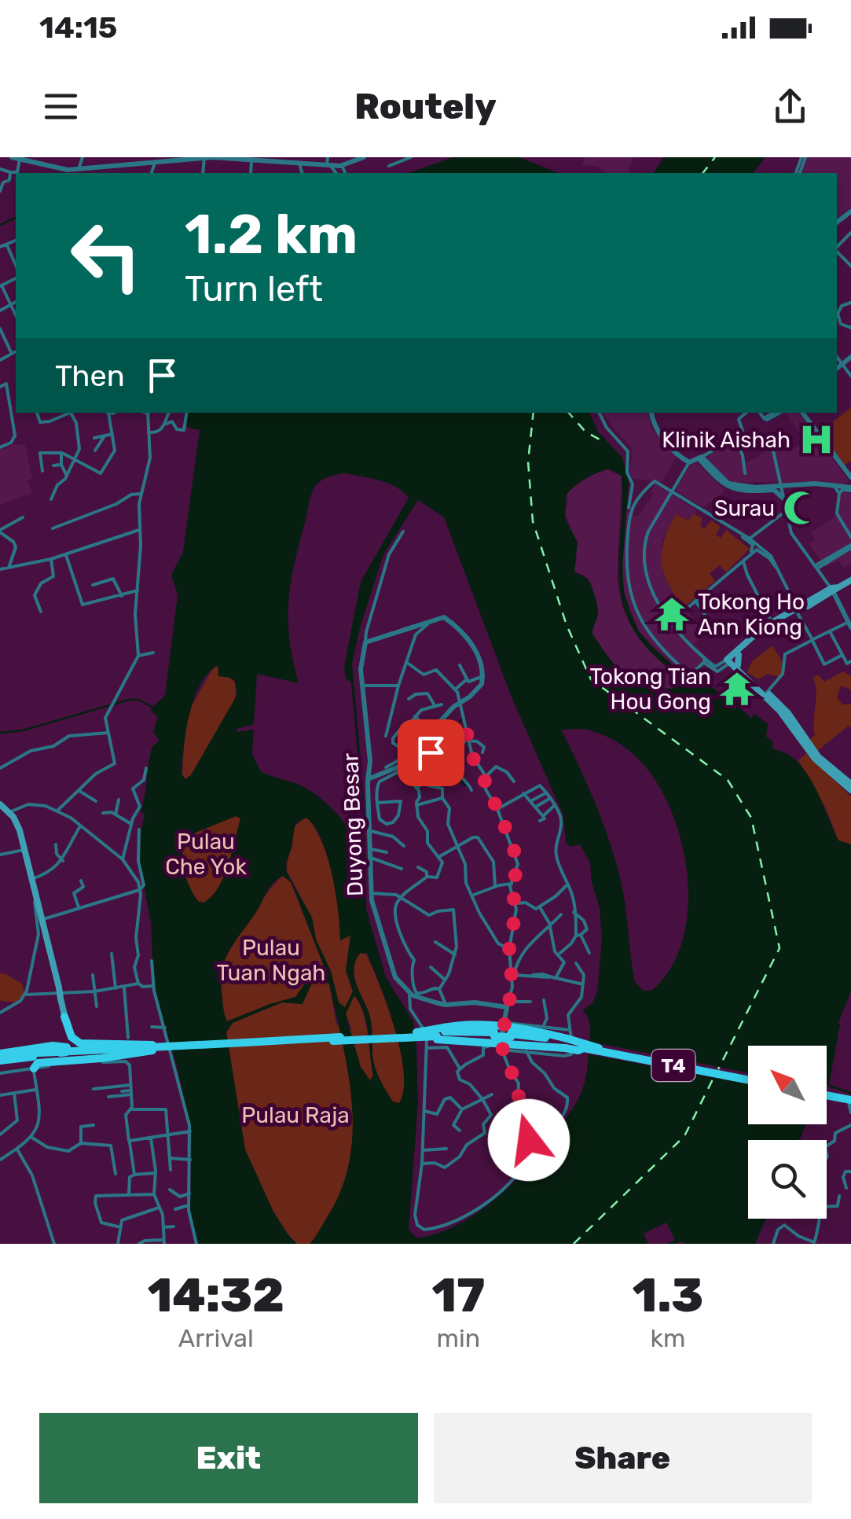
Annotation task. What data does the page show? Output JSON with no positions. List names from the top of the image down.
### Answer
{
  "streets": {
    "highway": ["T4"],
    "street": ["Duyong Besar"]
  },
  "parks": ["Pulau Che Yok", "Pulau Tuan Ngah", "Pulau Raja"],
  "places": {
    "hospital": ["Klinik Aishah"],
    "mosque": ["Surau"],
    "temple": ["Tokong Ho Ann Kiong", "Tokong Tian Hou Gong"]
  },
  "north": "top left",
  "page": {
    "status": "14:15",
    "header": "Routely",
    "turn": ["1.2 km", "Turn left"],
    "then": "Then",
    "eta": [
      "14:32",
      "Arrival",
      "17",
      "min",
      "1.3",
      "km"
    ],
    "buttons": ["Exit", "Share"]
  }
}
